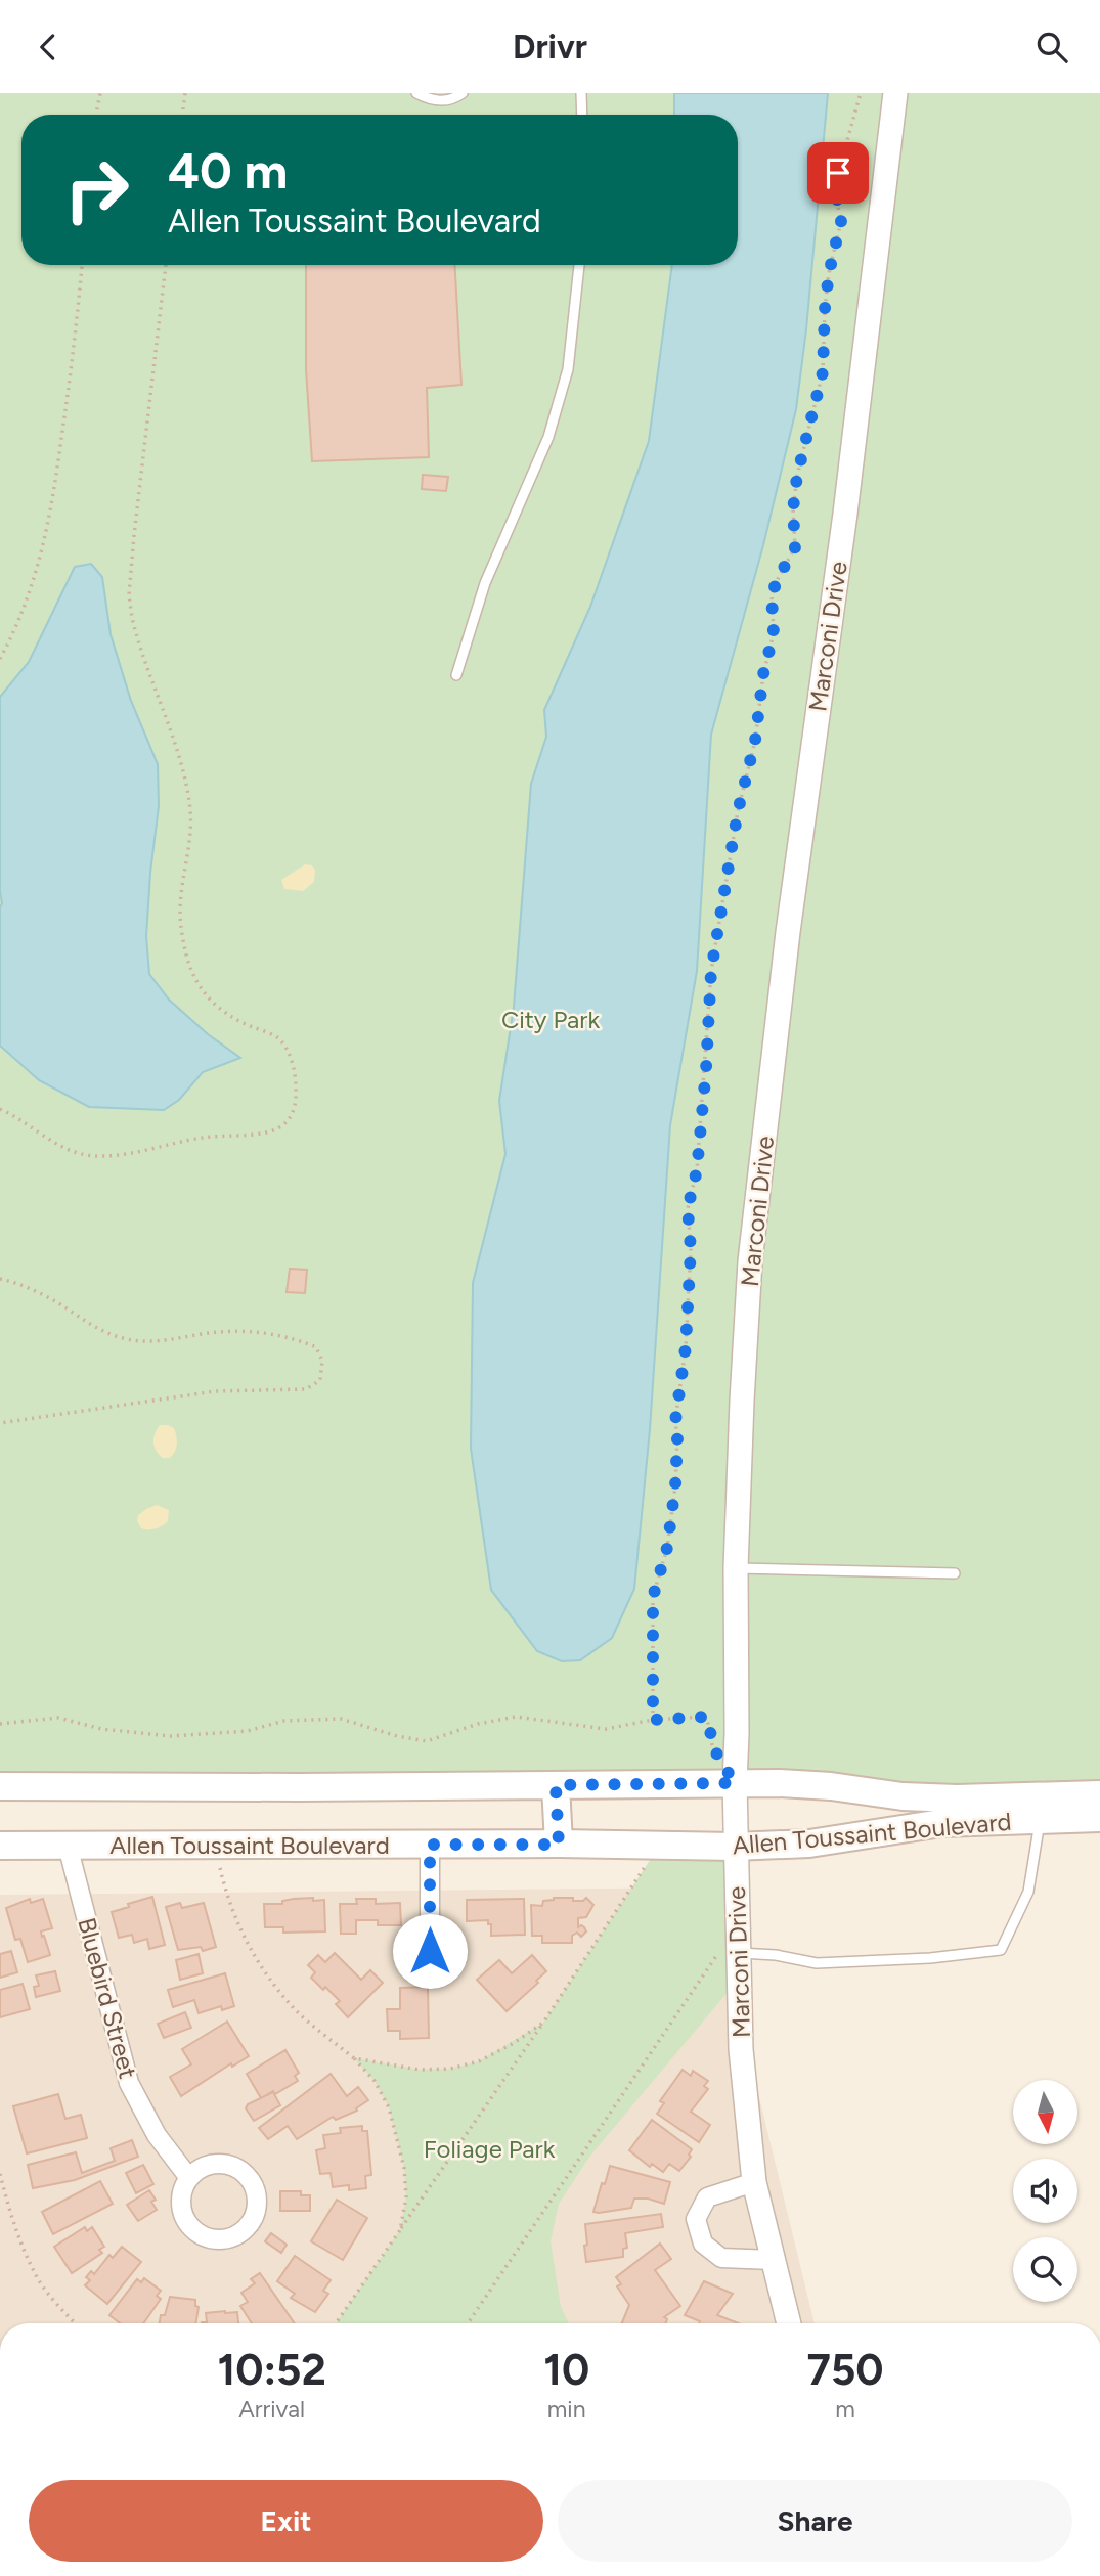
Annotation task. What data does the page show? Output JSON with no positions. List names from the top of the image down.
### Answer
{
  "streets": {
    "main road": ["Allen Toussaint Boulevard"],
    "street": ["Marconi Drive", "Bluebird Street"]
  },
  "crossings": [
    ["Marconi Drive", "Allen Toussaint Boulevard"],
    ["Allen Toussaint Boulevard", "Bluebird Street"]
  ],
  "parks": ["City Park", "Foliage Park"],
  "north": "bottom",
  "page": {
    "header": "Drivr",
    "turn": ["40 m", "Allen Toussaint Boulevard"],
    "eta": [
      "10:52",
      "Arrival",
      "10",
      "min",
      "750",
      "m"
    ],
    "buttons": ["Exit", "Share"]
  }
}
